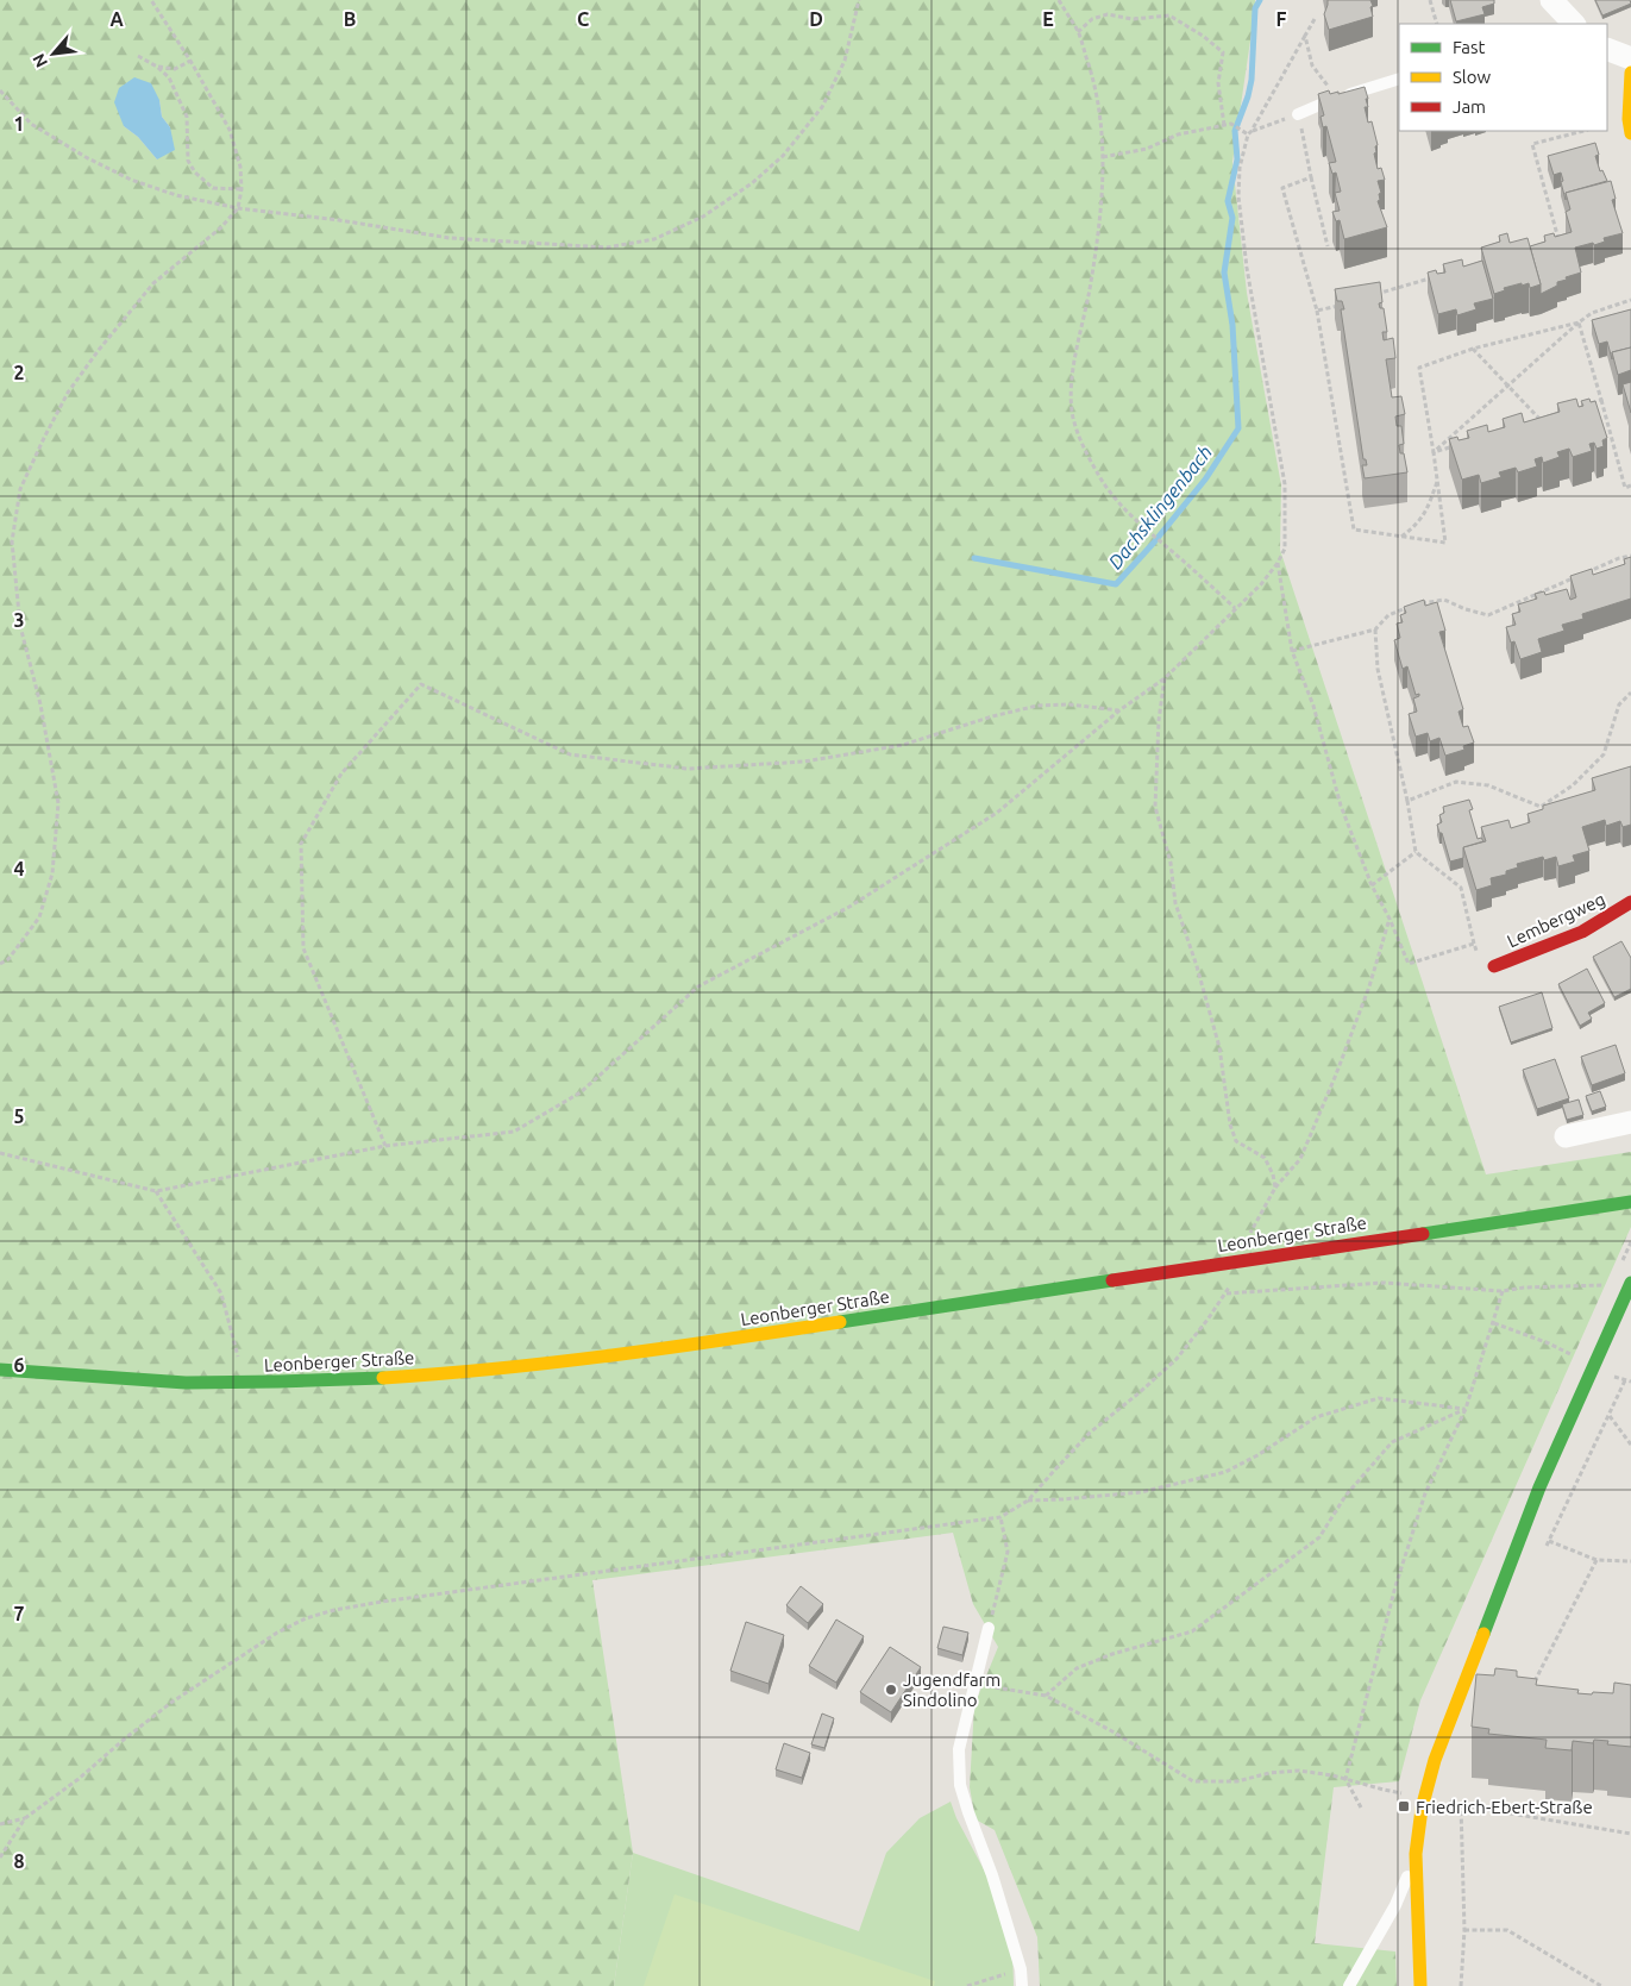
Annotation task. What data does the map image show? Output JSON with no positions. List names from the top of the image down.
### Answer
{
  "streets": {
    "main road": ["Lembergweg", "Leonberger Straße"]
  },
  "water": ["Dachsklingenbach"],
  "places": {
    "other": ["Jugendfarm Sindolino"],
    "transit": ["Friedrich-Ebert-Straße"]
  },
  "legend": ["Fast", "Slow", "Jam"],
  "north": "bottom left",
  "grid": {
    "columns": [
      "A",
      "B",
      "C",
      "D",
      "E",
      "F"
    ],
    "rows": [
      "1",
      "2",
      "3",
      "4",
      "5",
      "6",
      "7",
      "8"
    ]
  }
}
